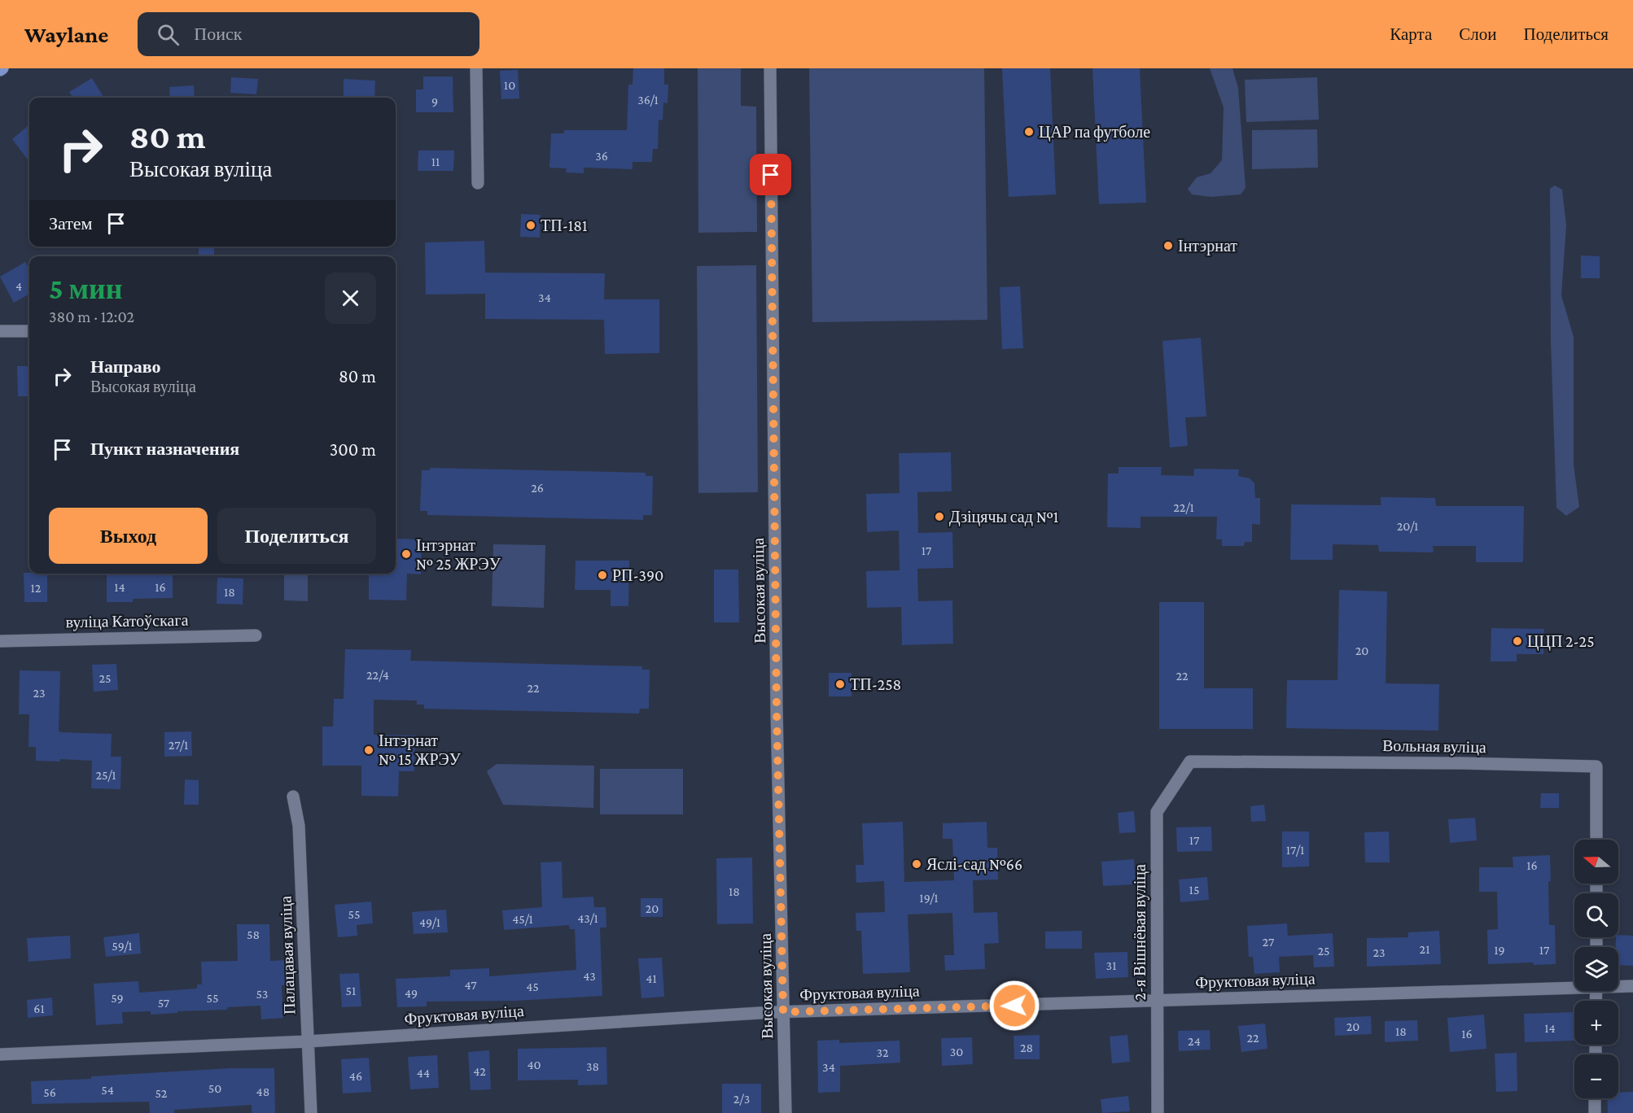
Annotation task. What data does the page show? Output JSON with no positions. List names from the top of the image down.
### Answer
{
  "streets": {
    "street": [
      "Высокая вуліца",
      "вуліца Катоўскага",
      "Вольная вуліца",
      "2-я Вішнёвая вуліца",
      "Палацавая вуліца",
      "Фруктовая вуліца"
    ]
  },
  "crossings": [
    ["Высокая вуліца", "Фруктовая вуліца"],
    ["Вольная вуліца", "2-я Вішнёвая вуліца"],
    ["2-я Вішнёвая вуліца", "Фруктовая вуліца"],
    ["Палацавая вуліца", "Фруктовая вуліца"]
  ],
  "places": [
    "ЦАР па футболе",
    "ТП-181",
    "Інтэрнат",
    "Дзіцячы сад №1",
    "Інтэрнат № 25 ЖРЭУ",
    "РП-390",
    "ЦЦП 2-25",
    "ТП-258",
    "Інтэрнат № 15 ЖРЭУ",
    "Яслі-сад №66"
  ],
  "house_numbers": [
    "10",
    "36/1",
    "9",
    "36",
    "11",
    "4",
    "34",
    "26",
    "22/1",
    "20/1",
    "17",
    "14",
    "16",
    "12",
    "18",
    "20",
    "22/4",
    "22",
    "25",
    "22",
    "23",
    "27/1",
    "25/1",
    "17",
    "17/1",
    "16",
    "15",
    "18",
    "19/1",
    "20",
    "55",
    "43/1",
    "45/1",
    "49/1",
    "58",
    "27",
    "59/1",
    "21",
    "19",
    "17",
    "25",
    "23",
    "31",
    "43",
    "41",
    "47",
    "45",
    "51",
    "49",
    "53",
    "59",
    "55",
    "57",
    "61",
    "20",
    "14",
    "18",
    "16",
    "22",
    "24",
    "28",
    "30",
    "32",
    "40",
    "38",
    "34",
    "42",
    "44",
    "46",
    "50",
    "54",
    "48",
    "56",
    "52",
    "2/3"
  ],
  "north": "left",
  "page": {
    "header": "Waylane",
    "search": "Поиск",
    "nav": ["Карта", "Слои", "Поделиться"],
    "turn": ["80 m", "Высокая вуліца"],
    "then": "Затем",
    "heading": ["5 мин", "380 m · 12:02"],
    "list": [
      {
        "name": "Направо",
        "note": "Высокая вуліца",
        "value": "80 m"
      },
      {
        "name": "Пункт назначения",
        "value": "300 m"
      }
    ],
    "buttons": ["Выход", "Поделиться"],
    "map_buttons": ["+", "−"]
  }
}
